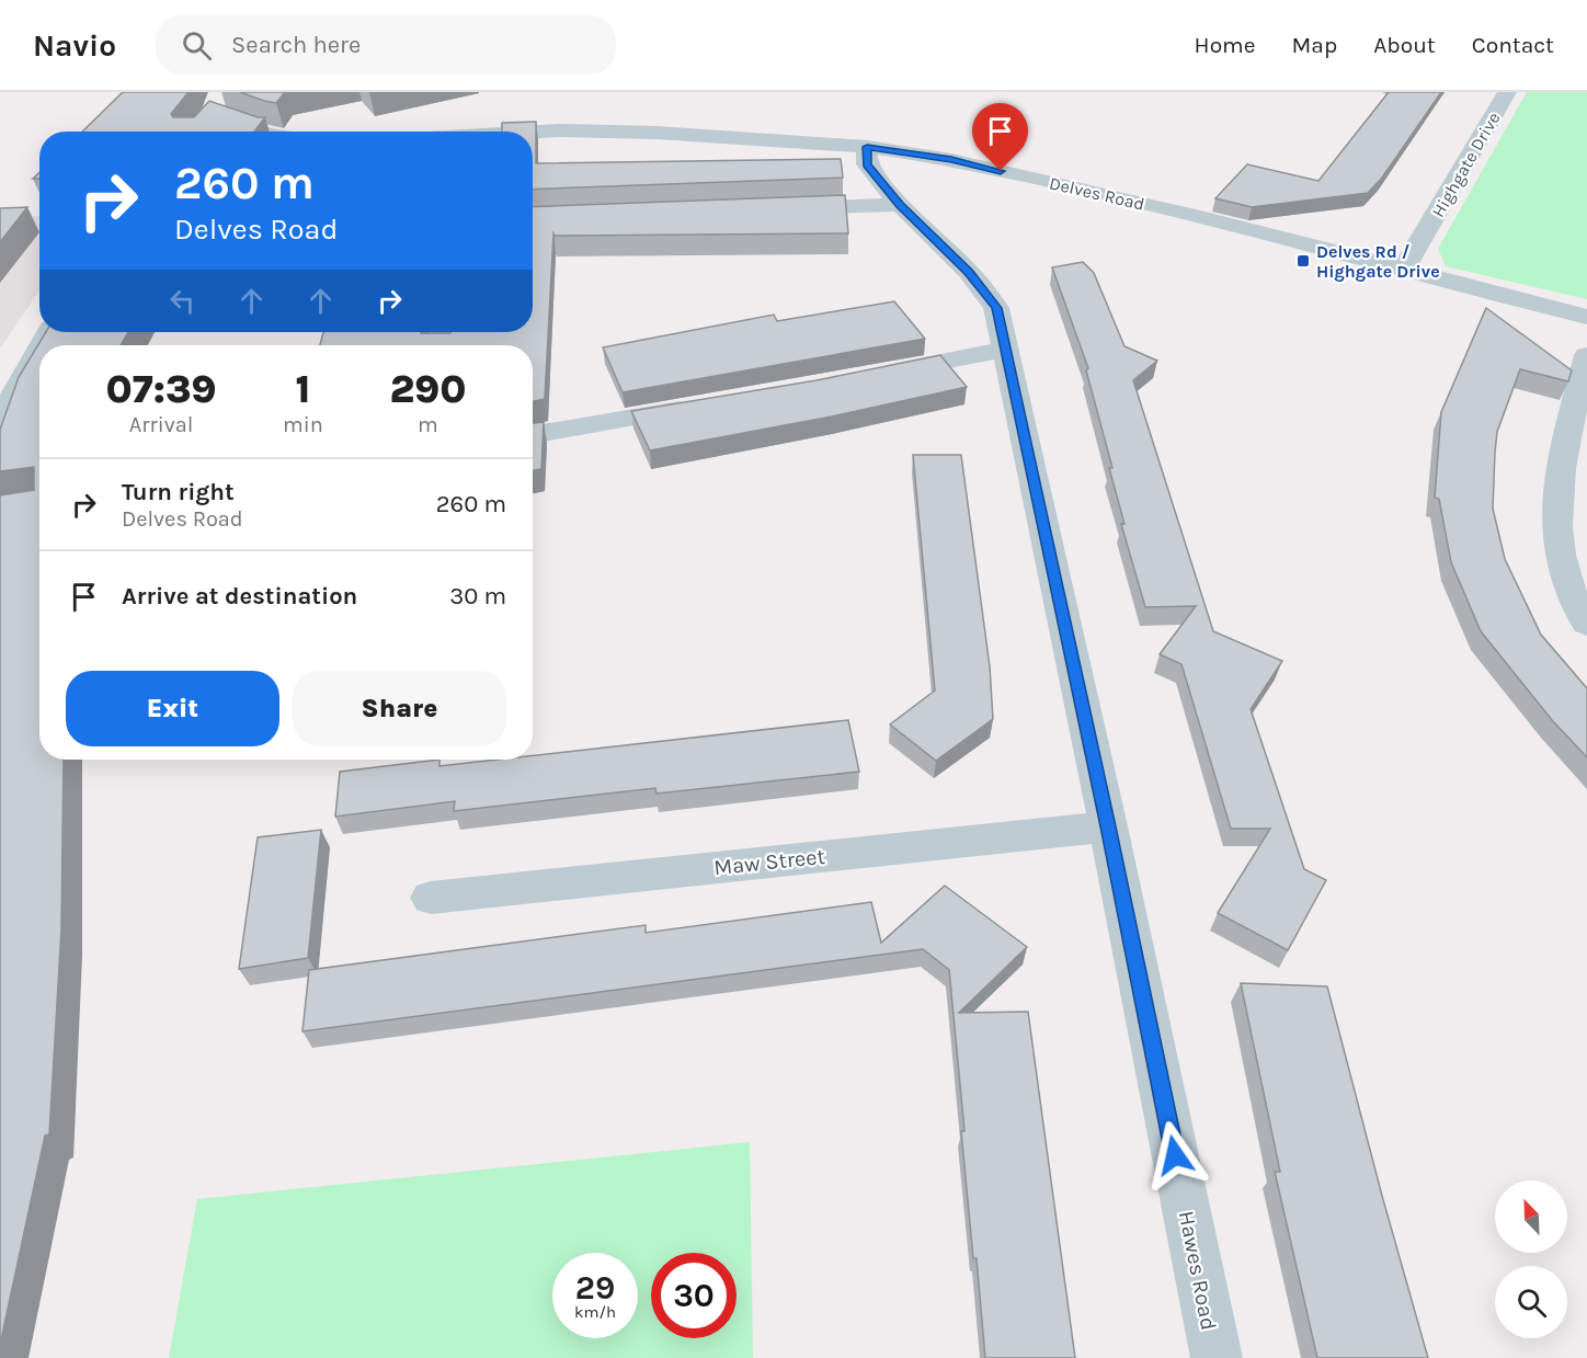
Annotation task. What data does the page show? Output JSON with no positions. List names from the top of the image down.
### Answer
{
  "streets": {
    "street": [
      "Highgate Drive",
      "Delves Road",
      "Maw Street",
      "Hawes Road"
    ]
  },
  "crossings": [
    ["Highgate Drive", "Delves Road"],
    ["Delves Road", "Hawes Road"],
    ["Maw Street", "Hawes Road"]
  ],
  "places": {
    "transit": ["Delves Rd / Highgate Drive"]
  },
  "north": "top left",
  "page": {
    "header": "Navio",
    "search": "Search here",
    "nav": [
      "Home",
      "Map",
      "About",
      "Contact"
    ],
    "turn": ["260 m", "Delves Road"],
    "eta": [
      "07:39",
      "Arrival",
      "1",
      "min",
      "290",
      "m"
    ],
    "list": [
      {
        "name": "Turn right",
        "note": "Delves Road",
        "value": "260 m"
      },
      {
        "name": "Arrive at destination",
        "value": "30 m"
      }
    ],
    "buttons": ["Exit", "Share"],
    "speed": "29 km/h",
    "limit": "30"
  }
}
